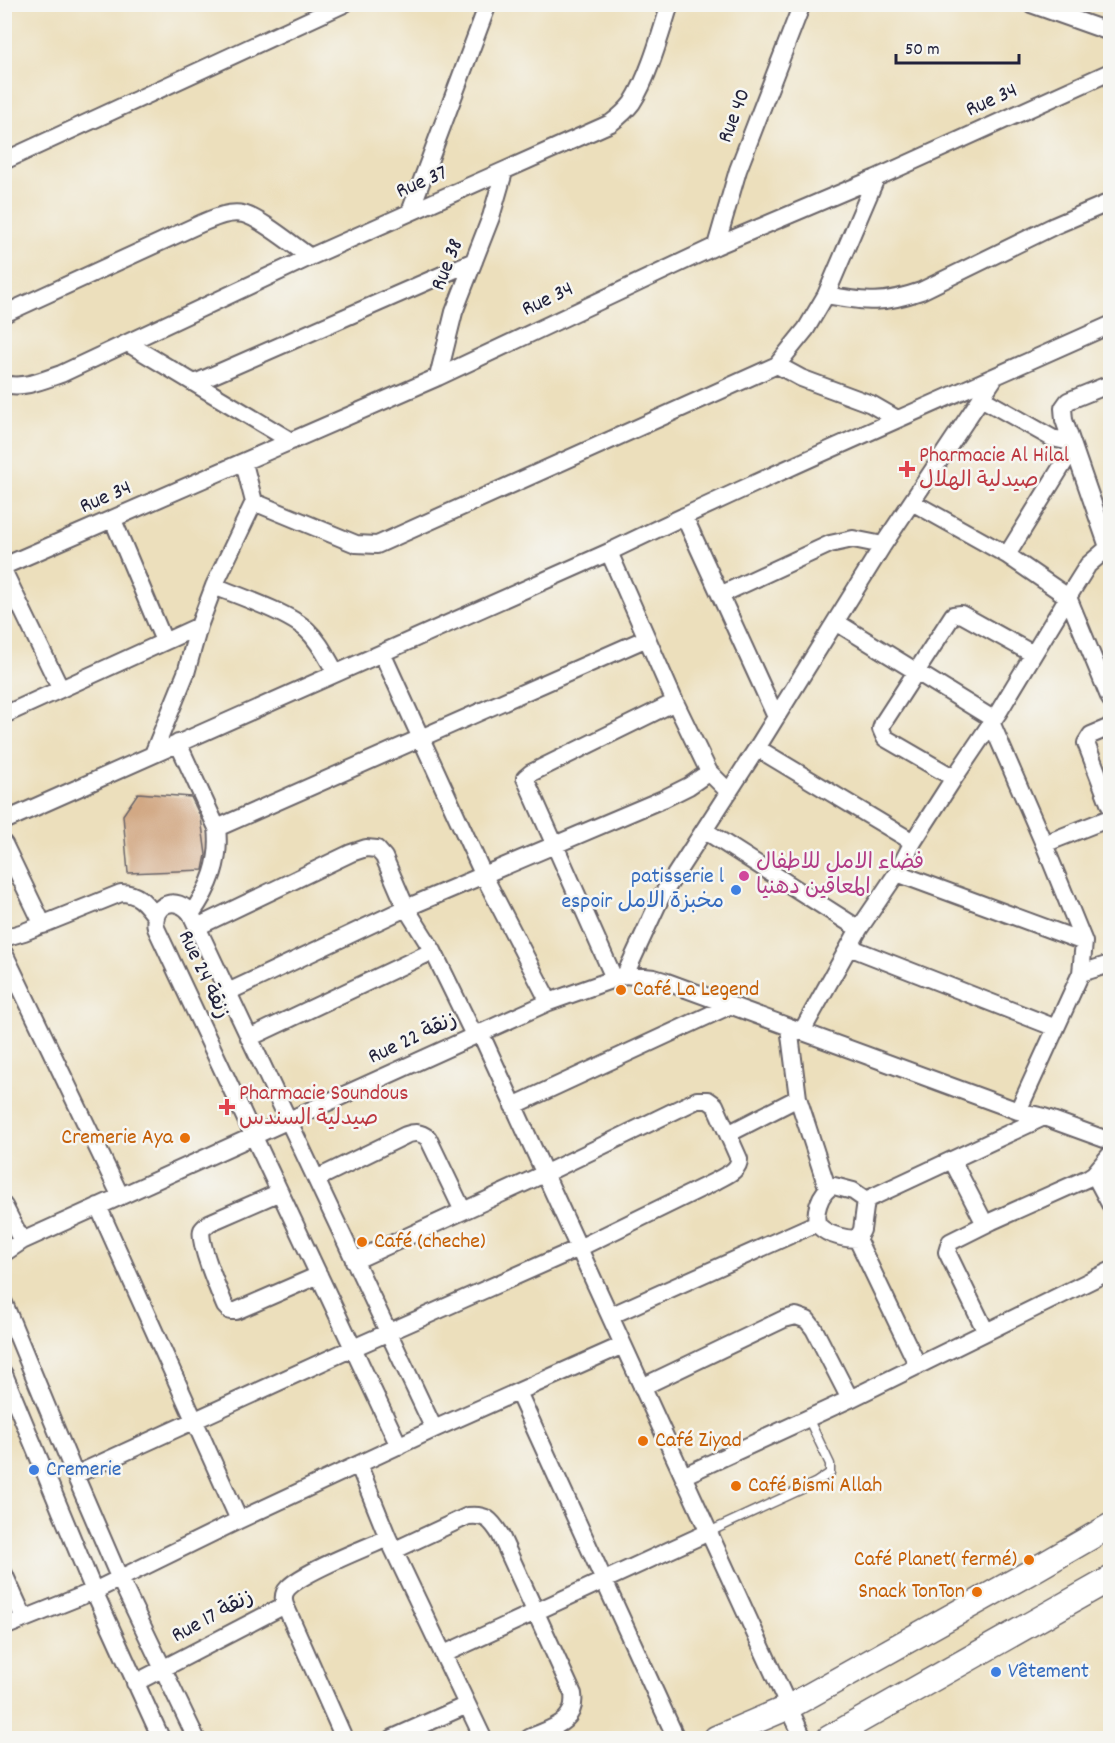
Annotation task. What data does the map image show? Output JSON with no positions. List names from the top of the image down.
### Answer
{
  "streets": {
    "street": [
      "Rue 34",
      "Rue 40",
      "Rue 37",
      "Rue 38",
      "Rue 24 زنقة",
      "Rue 22 زنقة",
      "Rue 17 زنقة"
    ]
  },
  "crossings": [
    ["Rue 34", "Rue 40"],
    ["Rue 34", "Rue 38"],
    ["Rue 37", "Rue 38"],
    ["Rue 24 زنقة", "Rue 22 زنقة"]
  ],
  "places": {
    "health": ["Pharmacie Al Hilal صيدلية الهلال", "Pharmacie Soundous صيدلية السندس"],
    "other": [
      "فضاء الامل للاطفال المعاقين دهنيا",
      "patisserie l espoir مخبزة الامل",
      "Café La Legend",
      "Cremerie Aya",
      "Café (cheche)",
      "Café Ziyad",
      "Cremerie",
      "Café Bismi Allah",
      "Café Planet( fermé)",
      "Snack TonTon",
      "Vêtement"
    ]
  },
  "scale_bar": "50 m"
}
